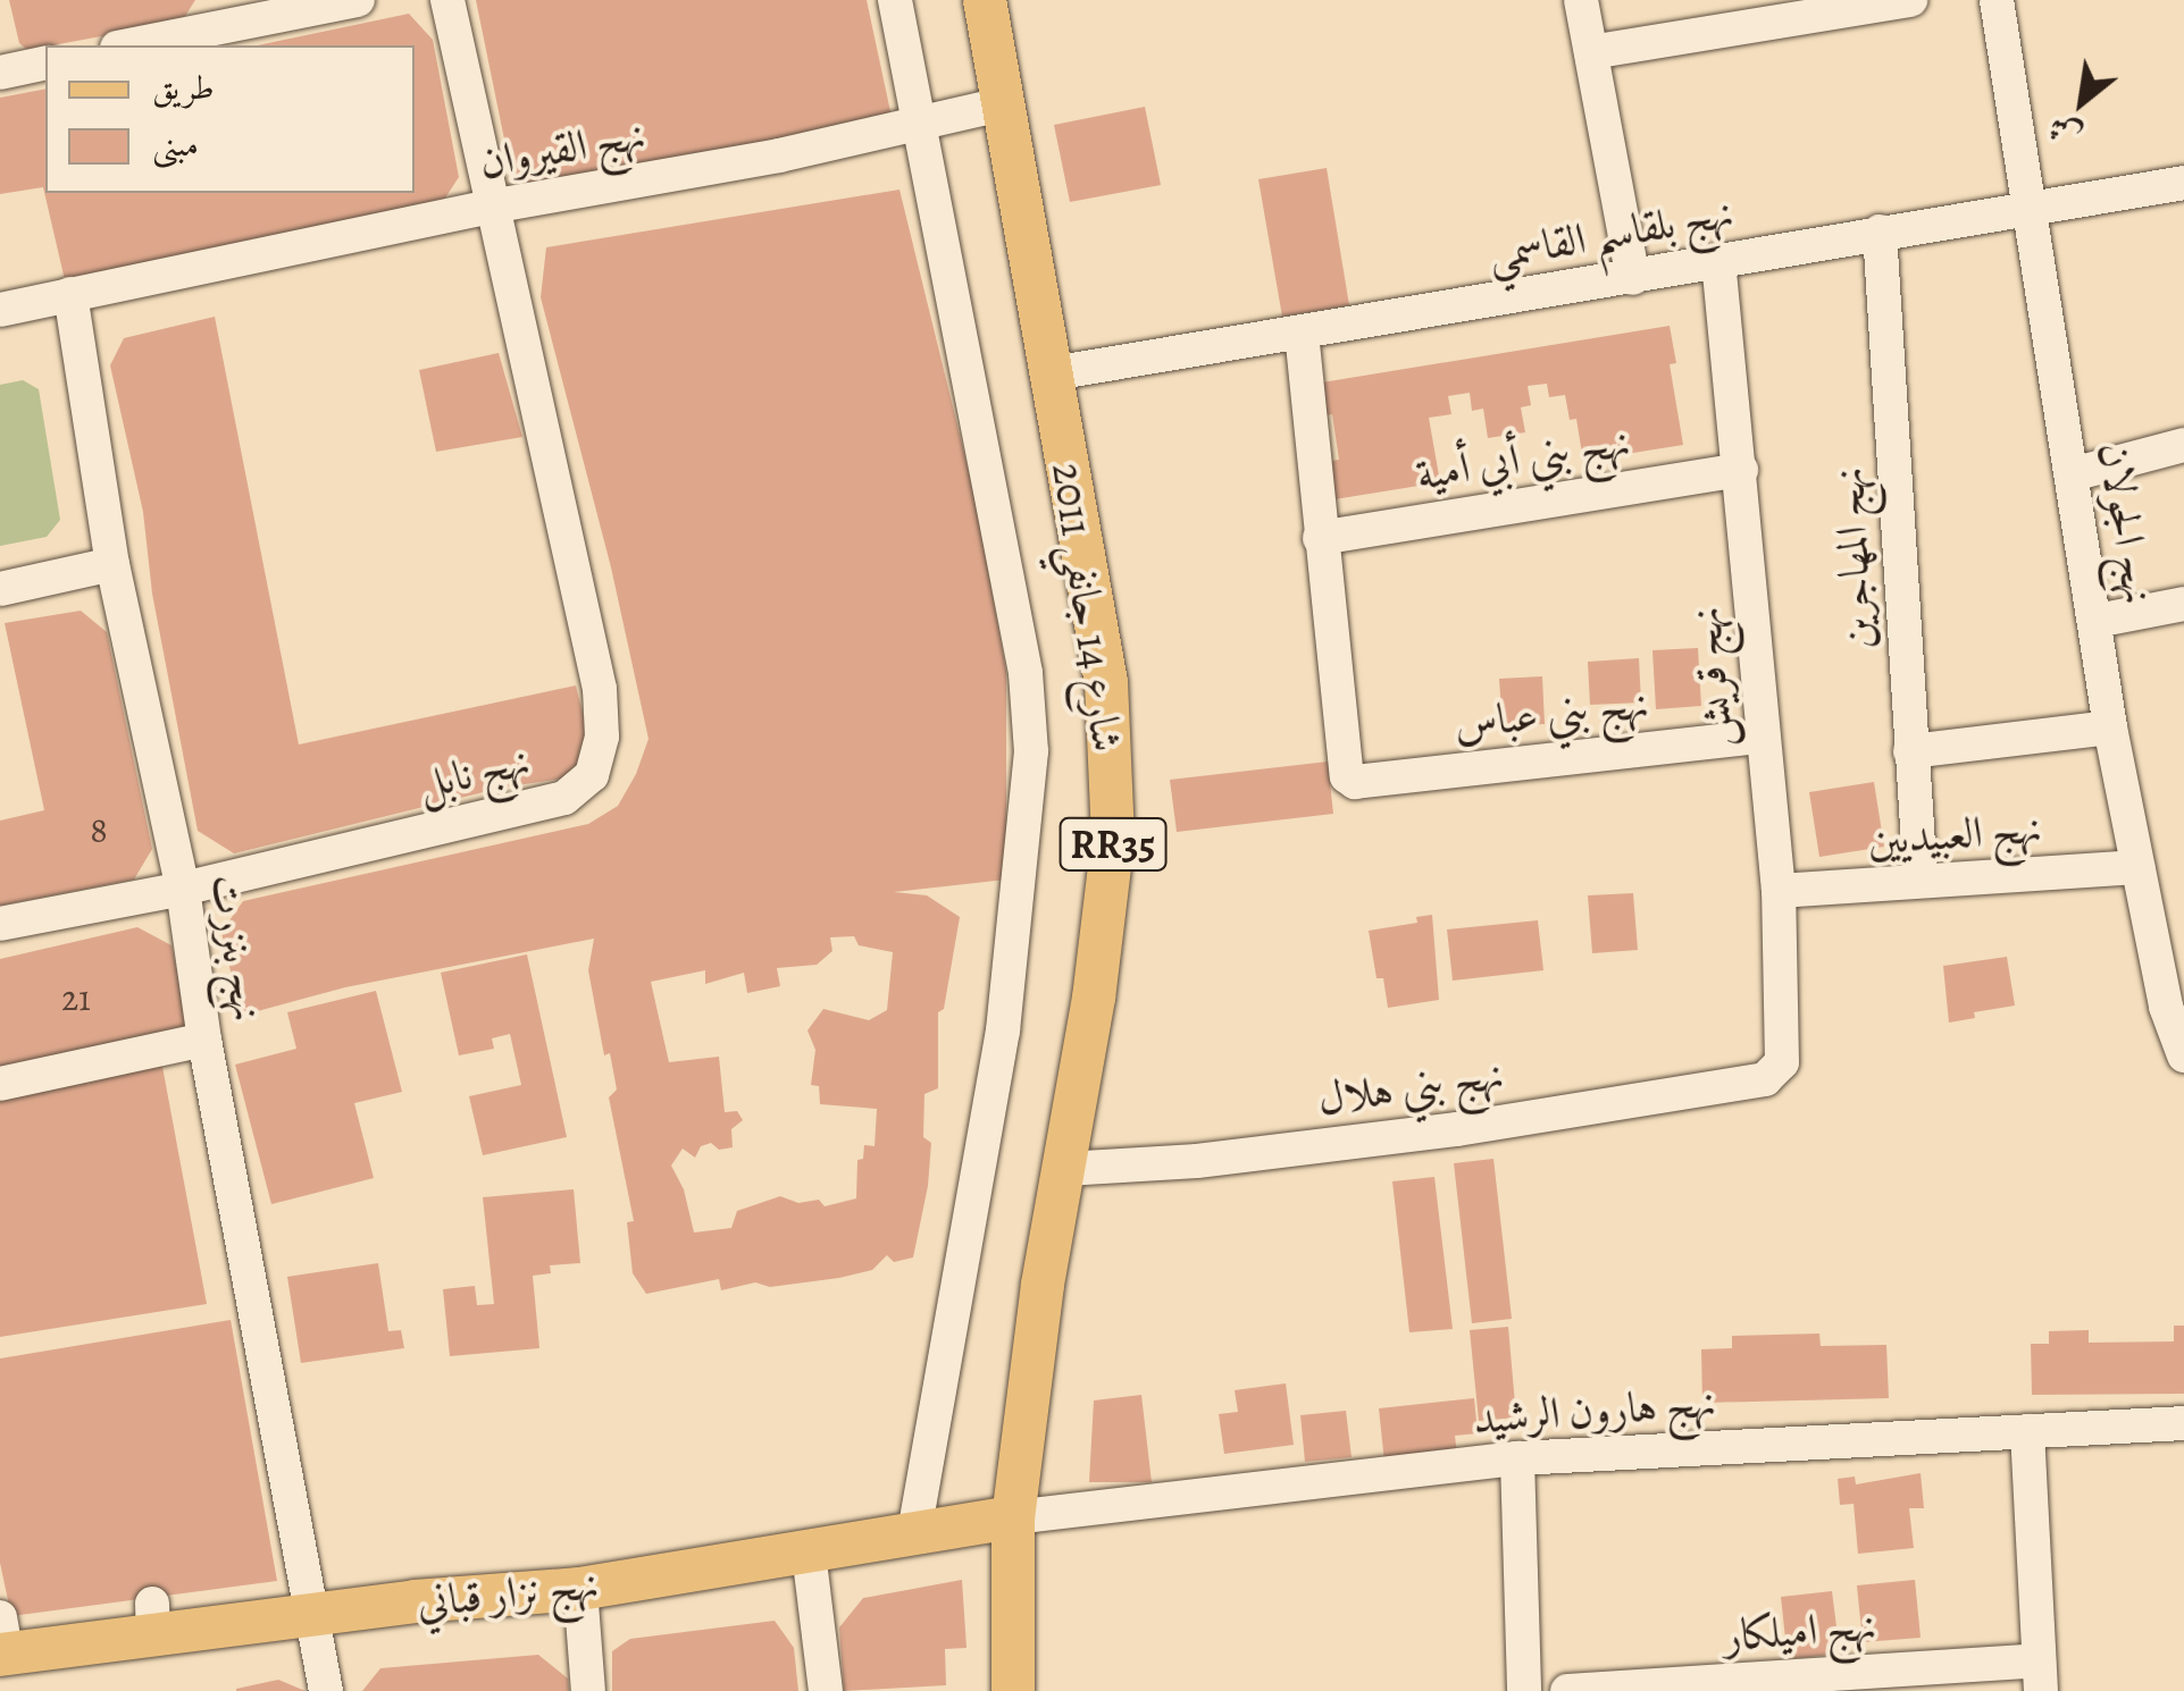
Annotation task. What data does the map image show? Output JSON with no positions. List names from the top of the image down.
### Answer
{
  "streets": {
    "main road": ["شارع 14 جانفي 2011", "RR35", "نهج نزار قباني"],
    "street": [
      "نهج القيروان",
      "نهج بلقاسم القاسمي",
      "نهج بني أبي أمية",
      "نهج الجولان",
      "نهج المهاجرين",
      "نهج قريش",
      "نهج بني عباس",
      "نهج نابل",
      "نهج العبيديين",
      "نهج بنزرت",
      "نهج بني هلال",
      "نهج هارون الرشيد",
      "نهج اميلكار"
    ]
  },
  "crossings": [
    ["نهج القيروان", "شارع 14 جانفي 2011"],
    ["نهج القيروان", "نهج نابل"],
    ["نهج القيروان", "نهج بنزرت"],
    ["نهج بلقاسم القاسمي", "نهج الجولان"],
    ["نهج بلقاسم القاسمي", "نهج المهاجرين"],
    ["نهج بلقاسم القاسمي", "شارع 14 جانفي 2011"],
    ["نهج بلقاسم القاسمي", "نهج قريش"],
    ["نهج بني أبي أمية", "نهج قريش"],
    ["نهج بني أبي أمية", "نهج بني عباس"],
    ["نهج الجولان", "نهج العبيديين"],
    ["نهج المهاجرين", "نهج العبيديين"],
    ["شارع 14 جانفي 2011", "نهج بني هلال"],
    ["شارع 14 جانفي 2011", "نهج هارون الرشيد"],
    ["شارع 14 جانفي 2011", "نهج نزار قباني"],
    ["نهج قريش", "نهج بني عباس"],
    ["نهج قريش", "نهج العبيديين"],
    ["نهج قريش", "نهج بني هلال"],
    ["نهج نابل", "نهج بنزرت"],
    ["نهج بنزرت", "نهج نزار قباني"],
    ["نهج هارون الرشيد", "نهج نزار قباني"]
  ],
  "house_numbers": ["8", "21"],
  "legend": ["طريق", "مبنى"],
  "north": "bottom left"
}
